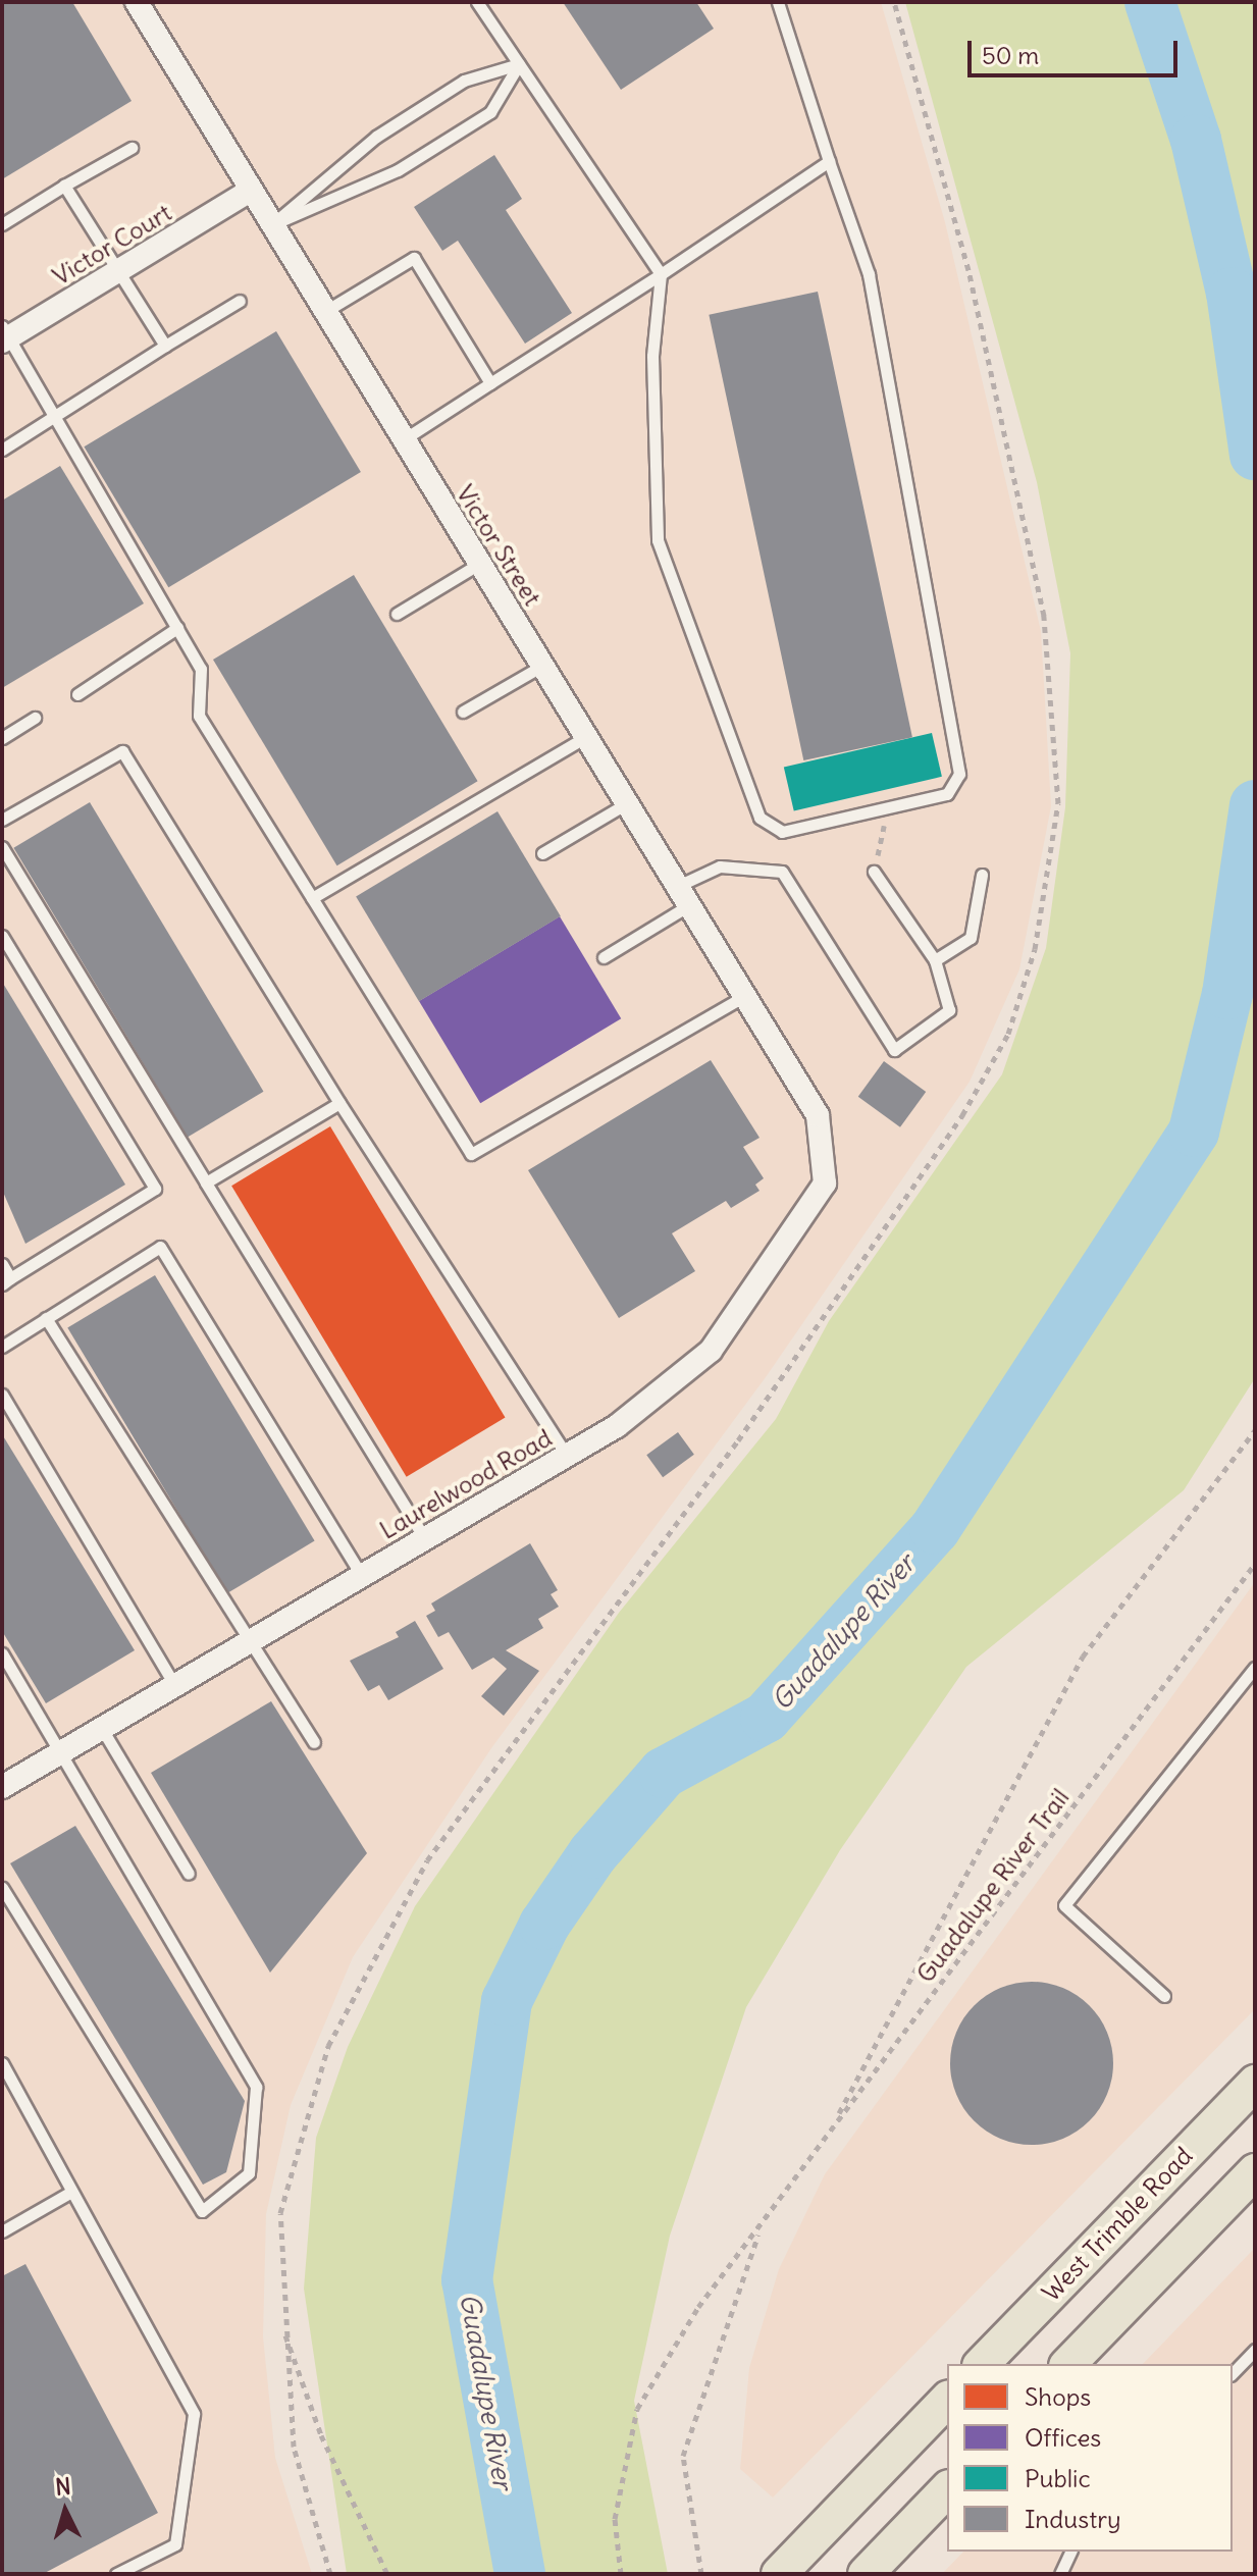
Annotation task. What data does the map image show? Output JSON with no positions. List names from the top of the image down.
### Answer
{
  "streets": {
    "main road": ["West Trimble Road"],
    "street": ["Victor Court", "Victor Street", "Laurelwood Road"],
    "path": ["Guadalupe River Trail"]
  },
  "crossings": [
    ["Victor Court", "Victor Street"],
    ["Victor Street", "Laurelwood Road"]
  ],
  "water": ["Guadalupe River"],
  "legend": [
    "Shops",
    "Offices",
    "Public",
    "Industry"
  ],
  "scale_bar": "50 m",
  "north": "top"
}
